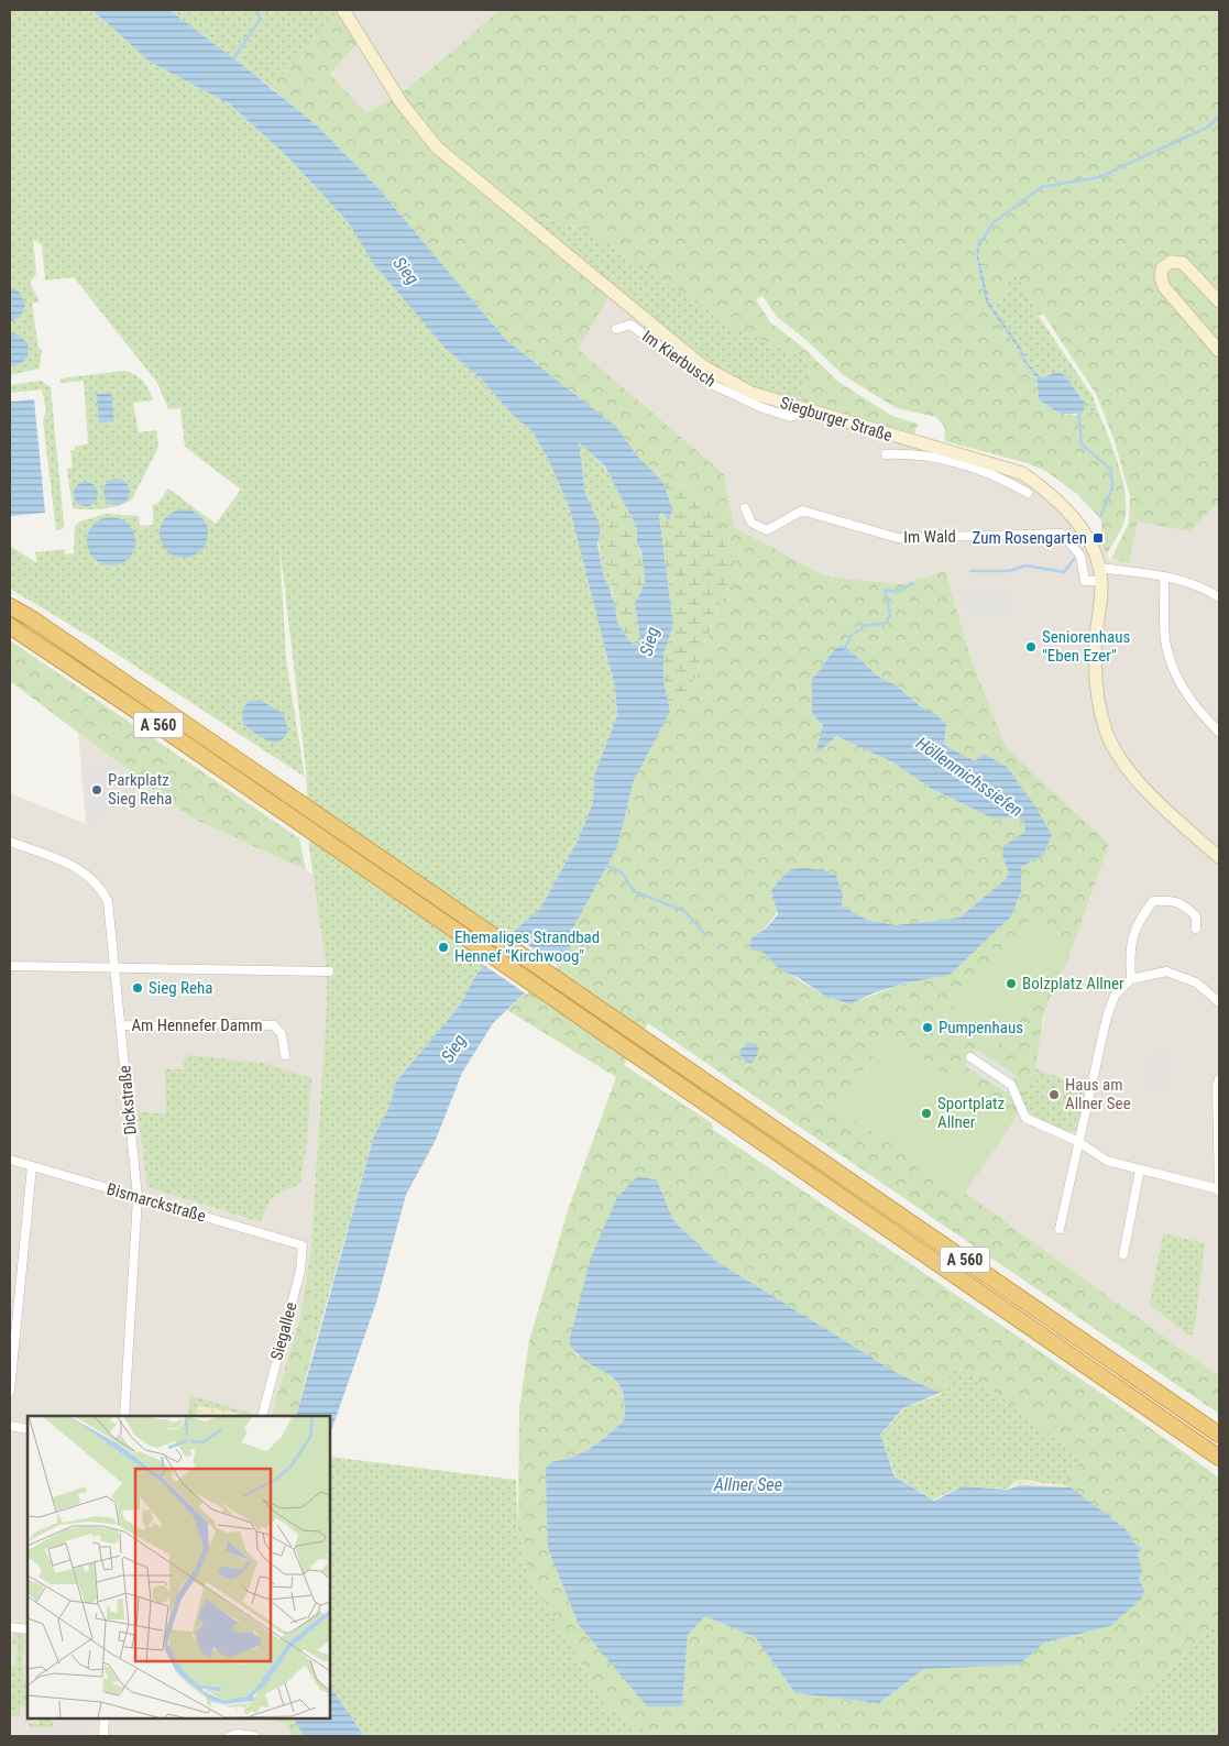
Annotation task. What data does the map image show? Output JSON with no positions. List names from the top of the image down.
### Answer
{
  "streets": {
    "highway": ["A 560"],
    "main road": ["Siegburger Straße"],
    "street": [
      "Im Kierbusch",
      "Im Wald",
      "Am Hennefer Damm",
      "Dickstraße",
      "Bismarckstraße",
      "Siegallee"
    ]
  },
  "crossings": [
    ["Im Kierbusch", "Siegburger Straße"],
    ["Siegburger Straße", "Im Wald"],
    ["Am Hennefer Damm", "Dickstraße"],
    ["Dickstraße", "Bismarckstraße"],
    ["Bismarckstraße", "Siegallee"]
  ],
  "water": ["Sieg", "Höllenmichssiefen", "Allner See"],
  "places": {
    "transit": ["Zum Rosengarten"],
    "other": [
      "Seniorenhaus \"Eben Ezer\"",
      "Parkplatz Sieg Reha",
      "Ehemaliges Strandbad Hennef \"Kirchwoog\"",
      "Bolzplatz Allner",
      "Sieg Reha",
      "Pumpenhaus",
      "Haus am Allner See",
      "Sportplatz Allner"
    ]
  }
}
